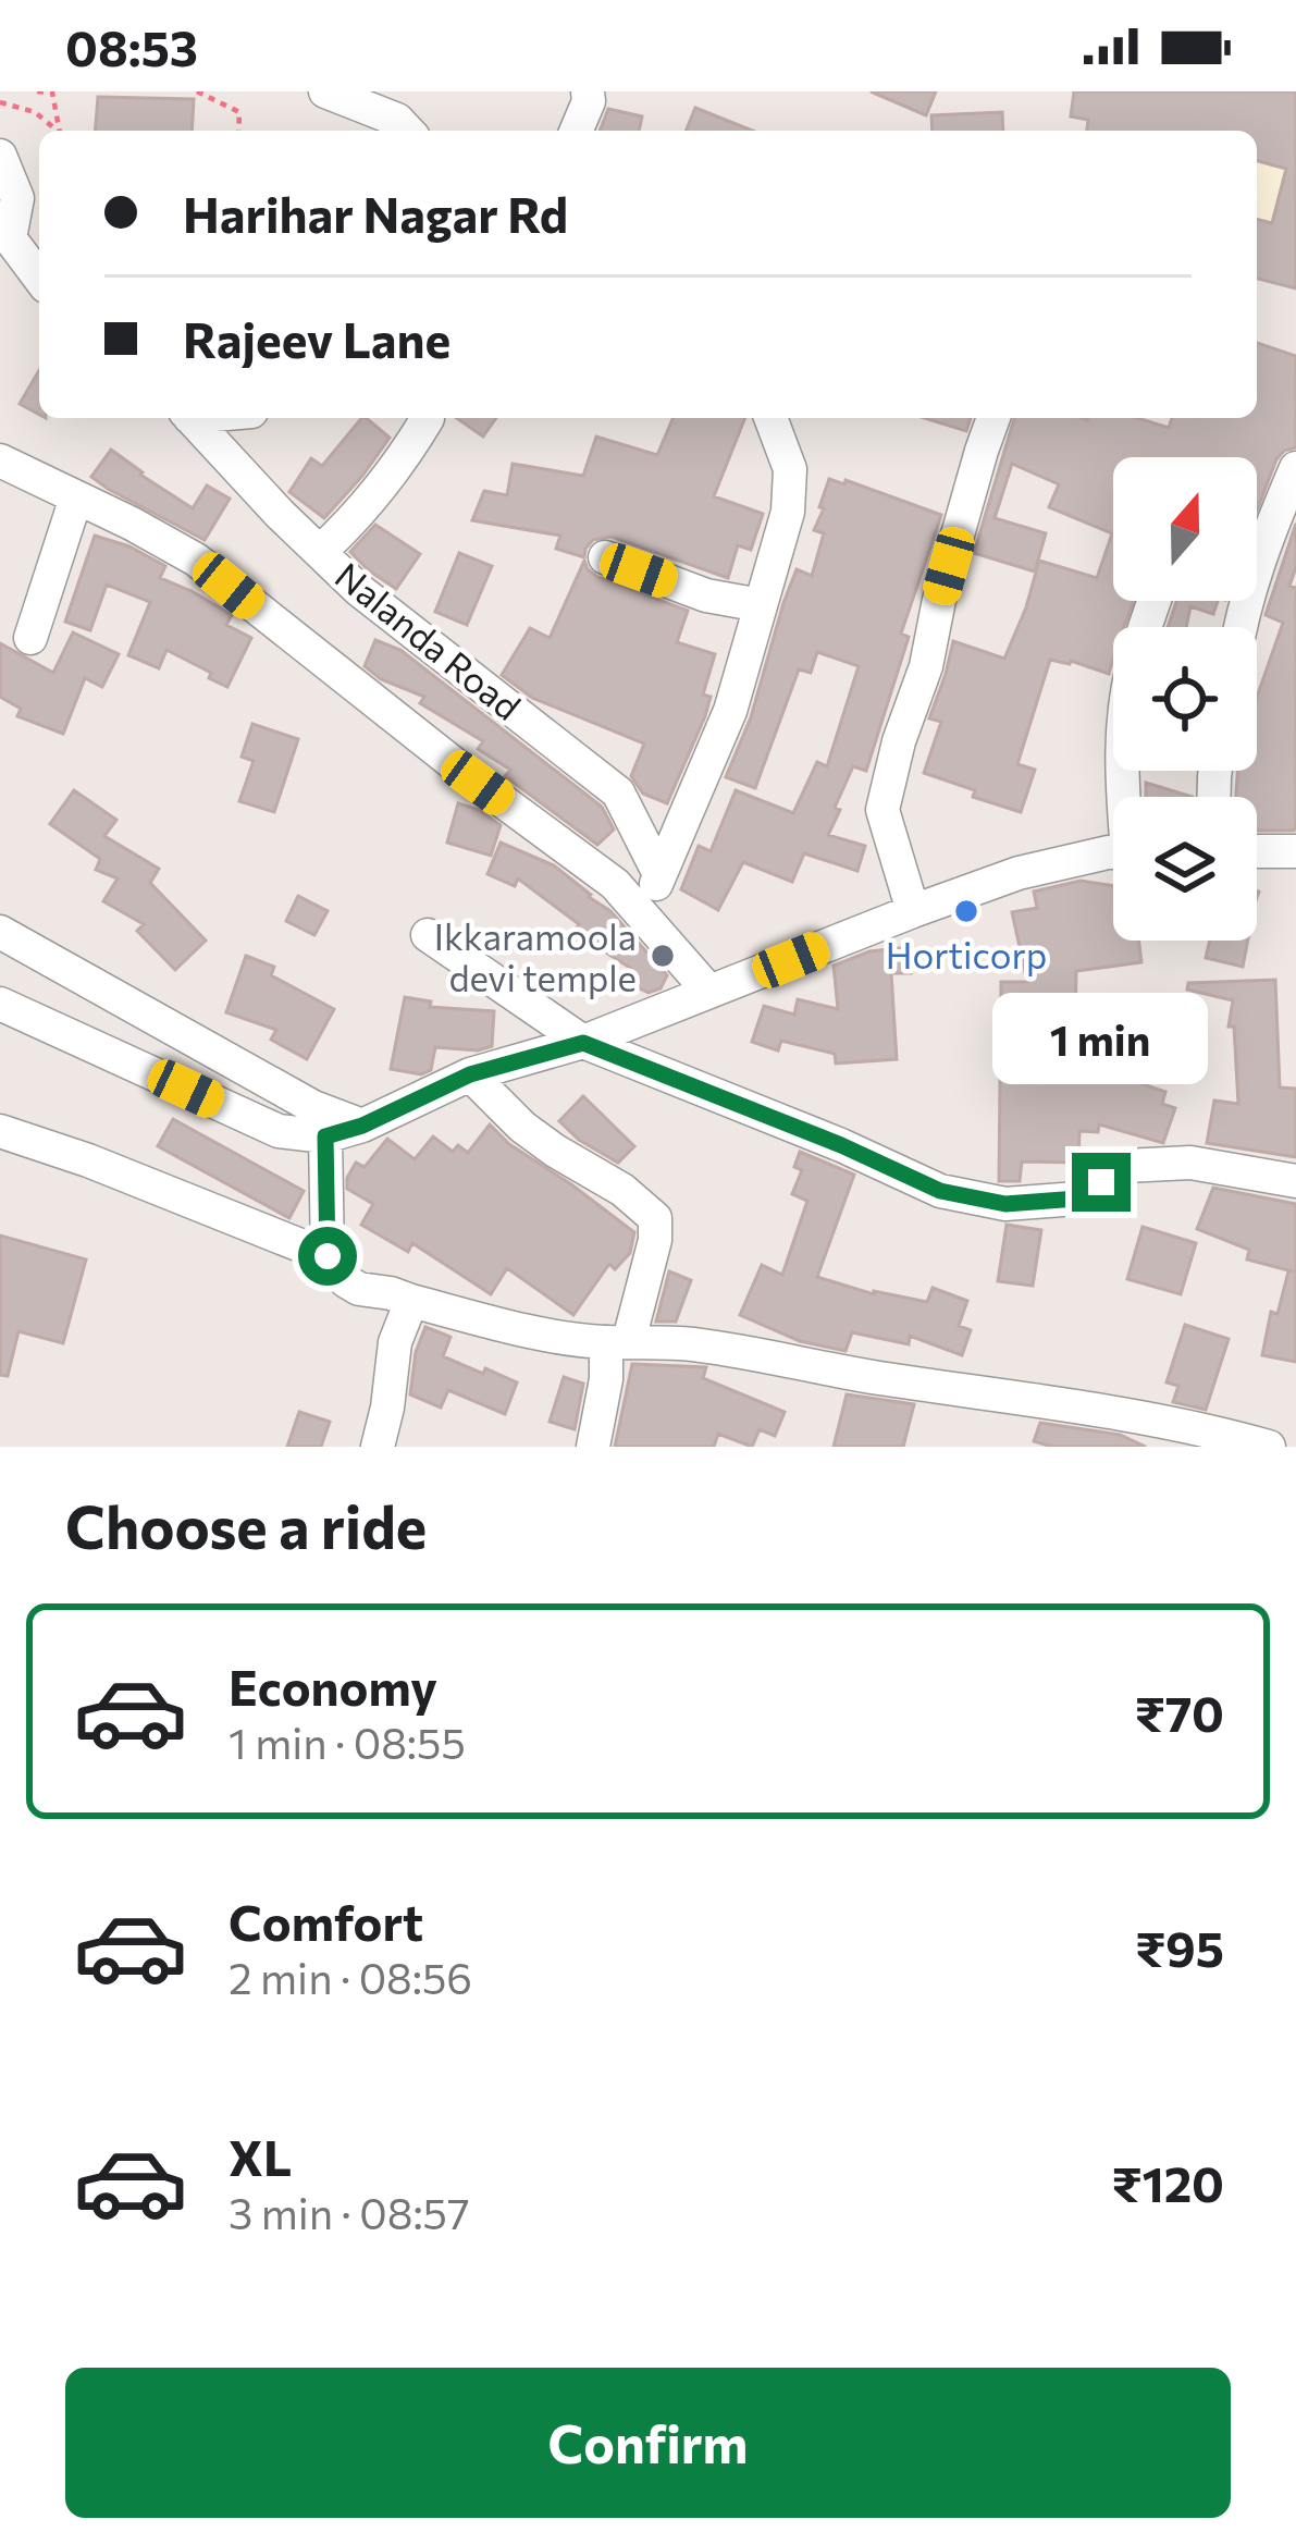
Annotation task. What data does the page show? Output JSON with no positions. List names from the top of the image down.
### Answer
{
  "streets": {
    "street": ["Nalanda Road"]
  },
  "places": ["Horticorp", "Ikkaramoola devi temple"],
  "north": "top",
  "page": {
    "status": "08:53",
    "banner": ["Harihar Nagar Rd", "Rajeev Lane"],
    "bubble": "1 min",
    "heading": "Choose a ride",
    "list": [
      {
        "name": "Economy",
        "note": "1 min · 08:55",
        "value": "₹70"
      },
      {
        "name": "Comfort",
        "note": "2 min · 08:56",
        "value": "₹95"
      },
      {
        "name": "XL",
        "note": "3 min · 08:57",
        "value": "₹120"
      }
    ],
    "buttons": "Confirm"
  }
}
